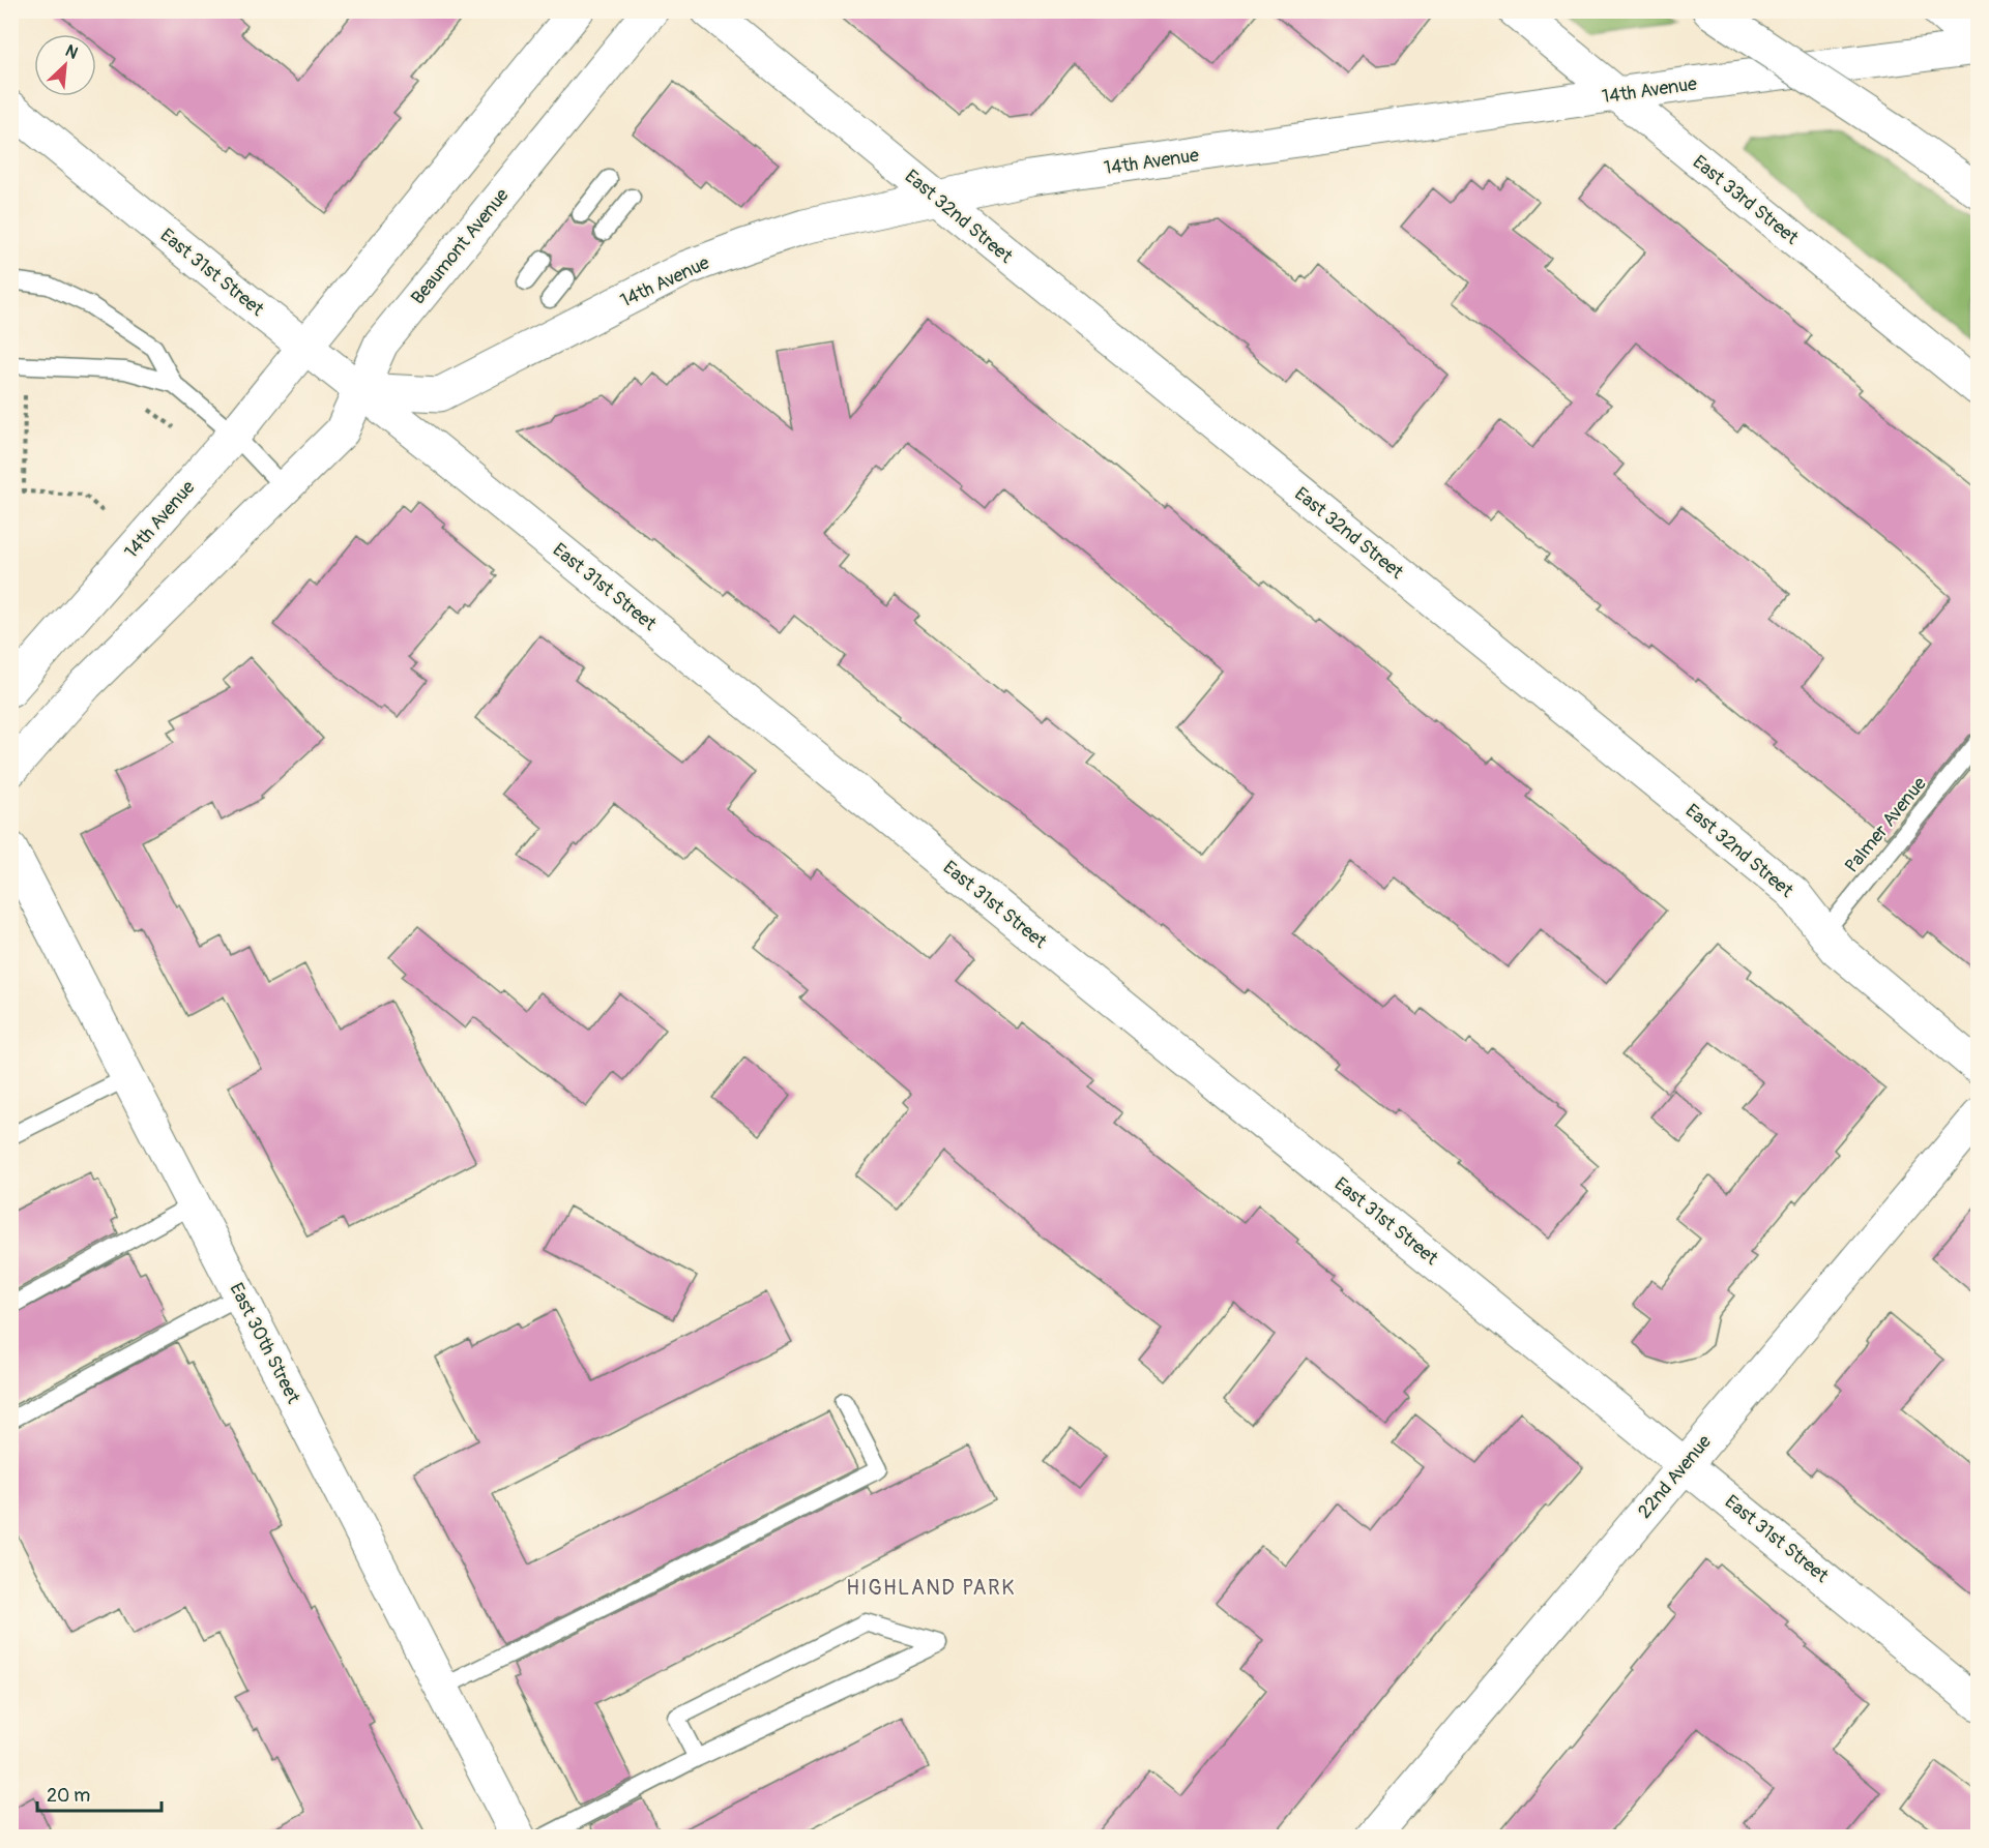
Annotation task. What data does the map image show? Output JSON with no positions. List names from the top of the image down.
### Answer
{
  "streets": {
    "main road": [
      "14th Avenue",
      "East 33rd Street",
      "East 32nd Street",
      "Beaumont Avenue",
      "East 31st Street",
      "East 30th Street",
      "22nd Avenue"
    ],
    "lane": ["Palmer Avenue"]
  },
  "crossings": [
    ["14th Avenue", "East 33rd Street"],
    ["14th Avenue", "East 32nd Street"],
    ["14th Avenue", "Beaumont Avenue"],
    ["14th Avenue", "East 31st Street"],
    ["East 32nd Street", "Palmer Avenue"],
    ["Beaumont Avenue", "East 31st Street"],
    ["East 31st Street", "22nd Avenue"]
  ],
  "districts": ["HIGHLAND PARK"],
  "scale_bar": "20 m",
  "north": "top right"
}
